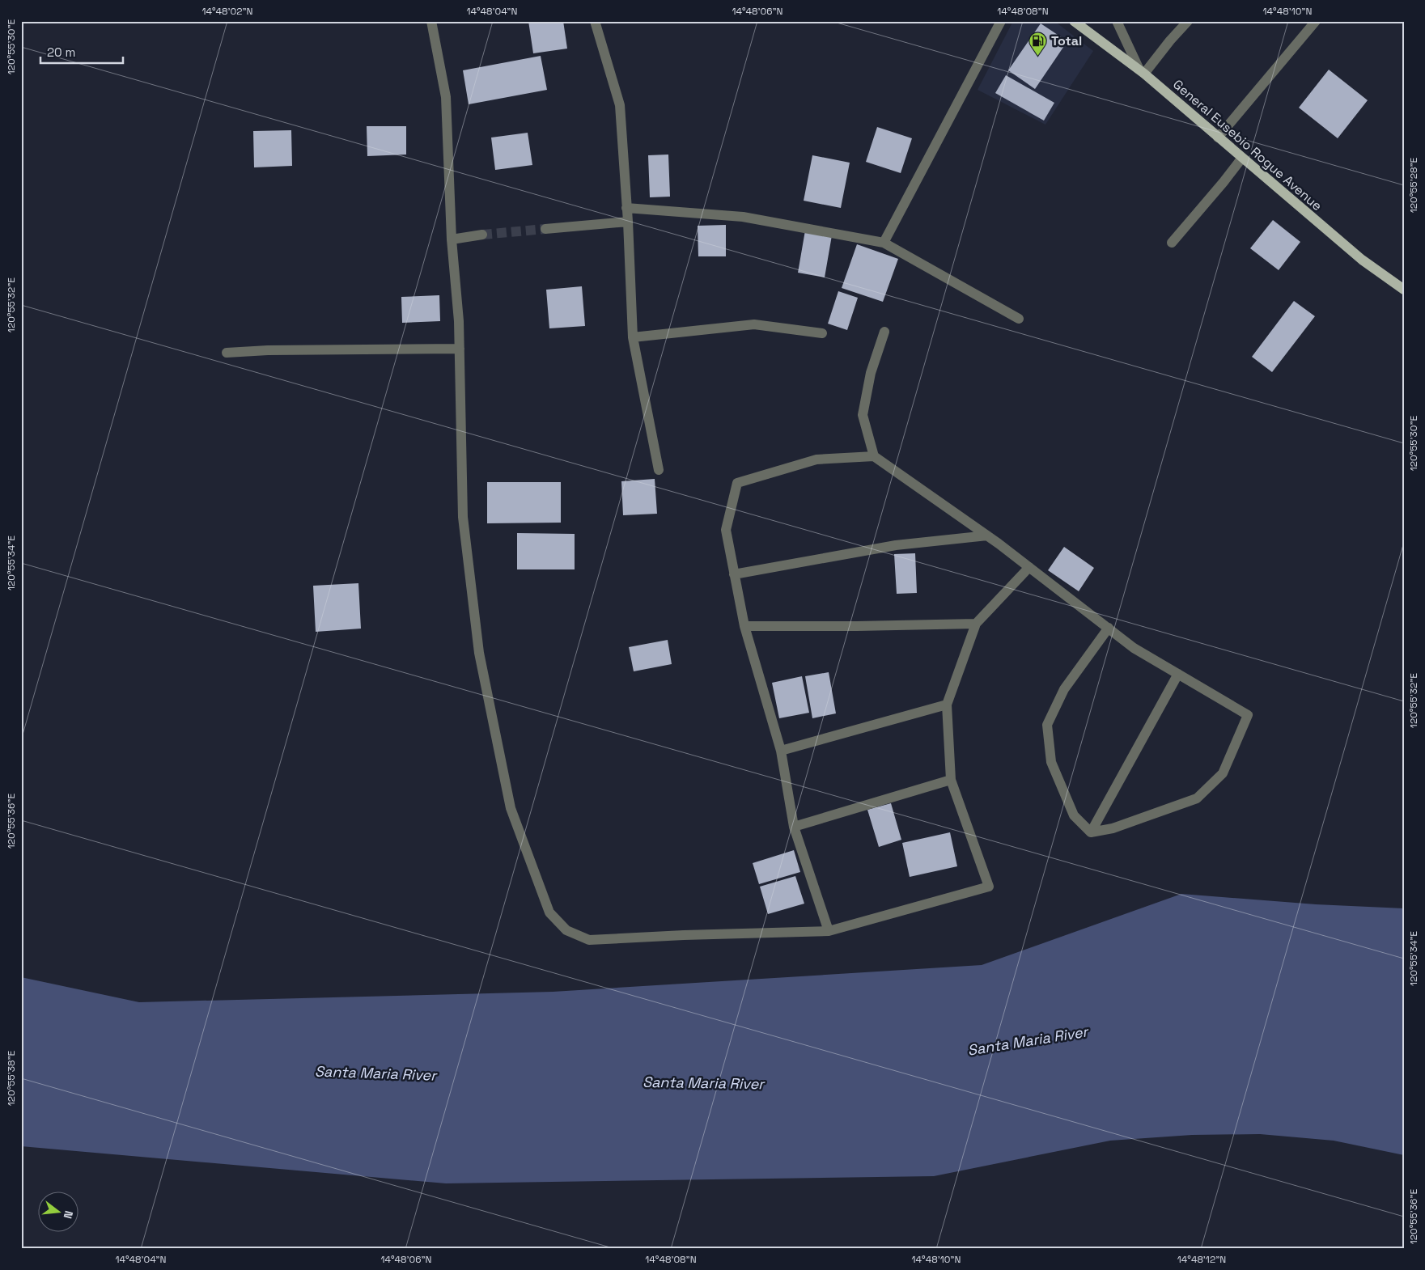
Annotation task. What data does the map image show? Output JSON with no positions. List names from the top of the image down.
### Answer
{
  "streets": {
    "main road": ["General Eusebio Rogue Avenue"]
  },
  "water": ["Santa Maria River"],
  "places": {
    "fuel station": ["Total"]
  },
  "scale_bar": "20 m",
  "north": "right",
  "coordinates": [
    "14°48'02\"N",
    "14°48'04\"N",
    "14°48'06\"N",
    "14°48'08\"N",
    "14°48'10\"N",
    "120°55'30\"E",
    "120°55'28\"E",
    "120°55'32\"E",
    "120°55'34\"E",
    "120°55'36\"E",
    "120°55'38\"E",
    "14°48'12\"N"
  ]
}
